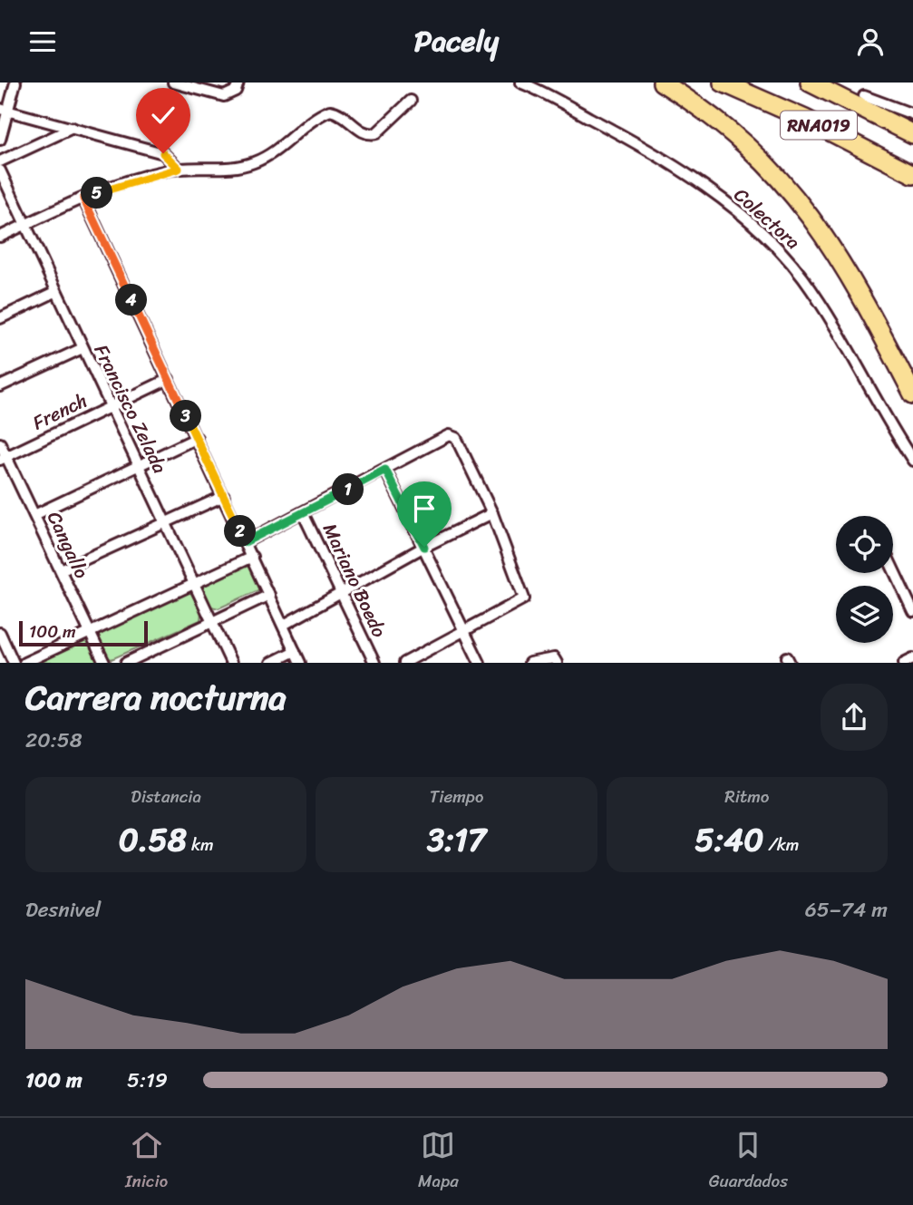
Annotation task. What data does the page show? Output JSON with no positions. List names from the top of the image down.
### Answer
{
  "streets": {
    "highway": ["RNA019"],
    "street": [
      "Colectora",
      "Francisco Zelada",
      "French",
      "Cangallo",
      "Mariano Boedo"
    ]
  },
  "crossings": [
    ["Francisco Zelada", "French"],
    ["French", "Cangallo"]
  ],
  "scale_bar": "100 m",
  "page": {
    "header": "Pacely",
    "pins": [
      "5",
      "4",
      "3",
      "1",
      "2"
    ],
    "scale": "100 m",
    "heading": ["Carrera nocturna", "20:58"],
    "stats": [
      ["Distancia", "0.58 km"],
      ["Tiempo", "3:17"],
      ["Ritmo", "5:40 /km"]
    ],
    "chart": ["Desnivel", "65–74 m"],
    "list": [
      {
        "name": "100 m",
        "note": "5:19"
      }
    ],
    "tabs": ["Inicio", "Mapa", "Guardados"]
  }
}
